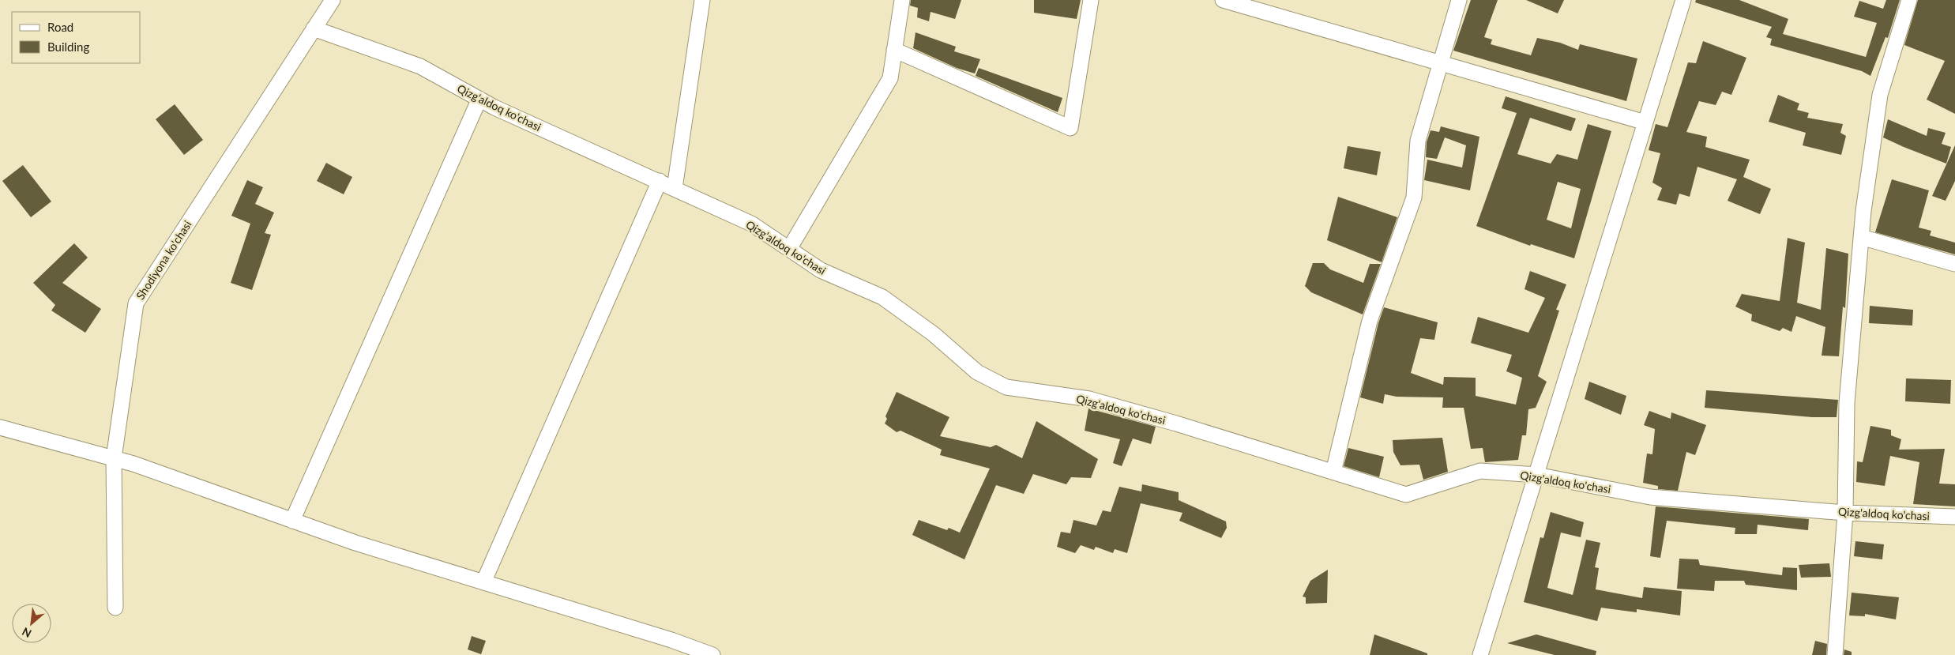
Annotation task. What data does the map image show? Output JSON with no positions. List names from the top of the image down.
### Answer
{
  "streets": {
    "street": ["Qizg'aldoq ko'chasi", "Shodiyona ko'chasi"]
  },
  "crossings": [
    ["Qizg'aldoq ko'chasi", "Shodiyona ko'chasi"]
  ],
  "legend": ["Road", "Building"],
  "north": "bottom left"
}
